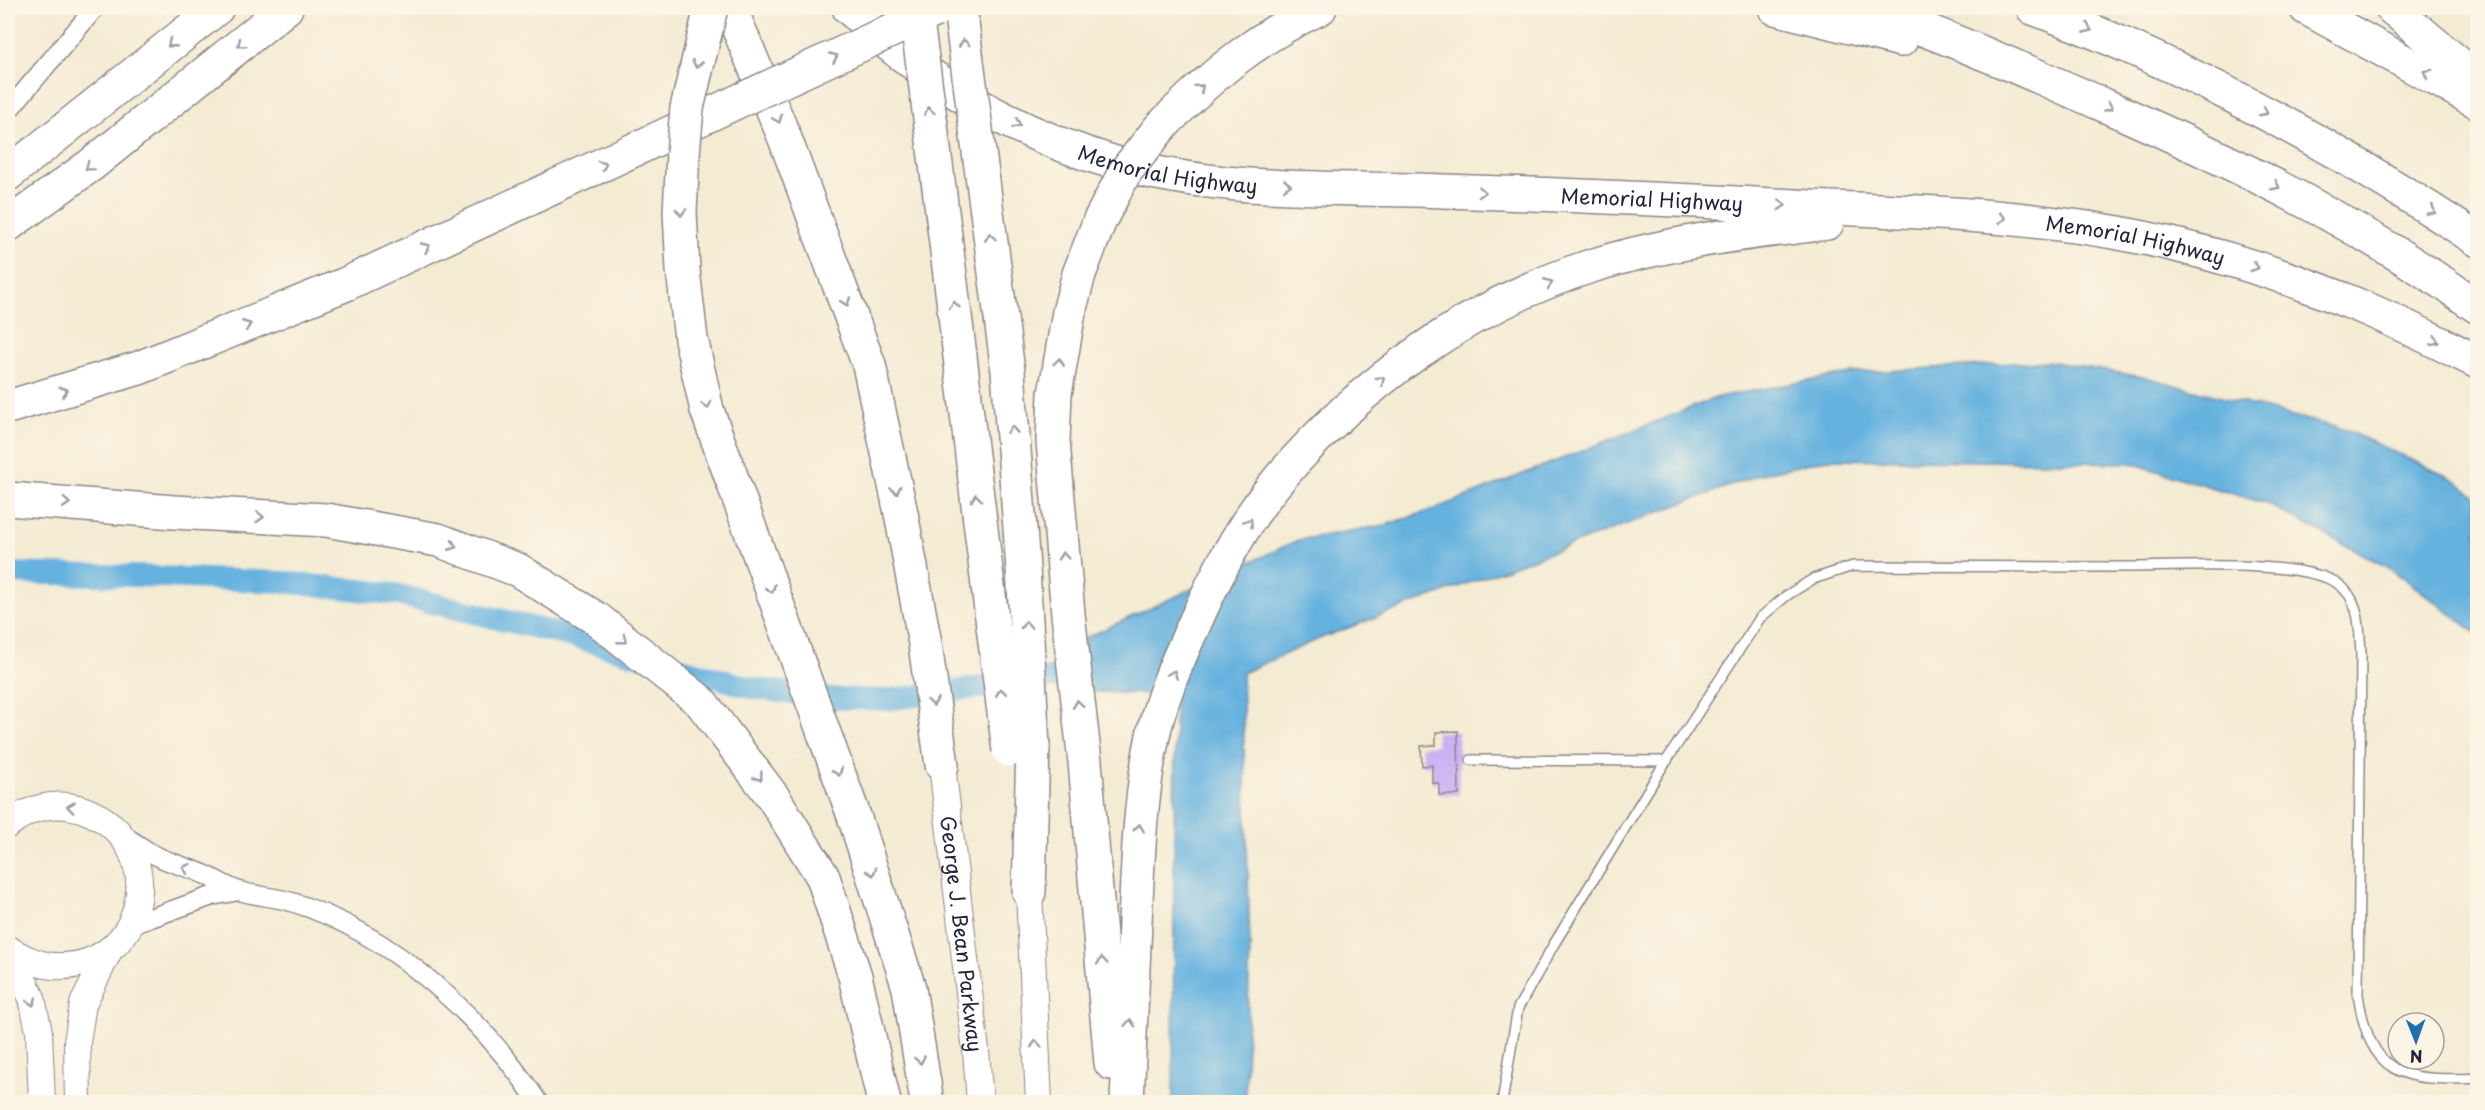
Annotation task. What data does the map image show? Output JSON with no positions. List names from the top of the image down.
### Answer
{
  "streets": {
    "highway": ["Memorial Highway"],
    "street": ["George J. Bean Parkway"]
  },
  "north": "bottom"
}
